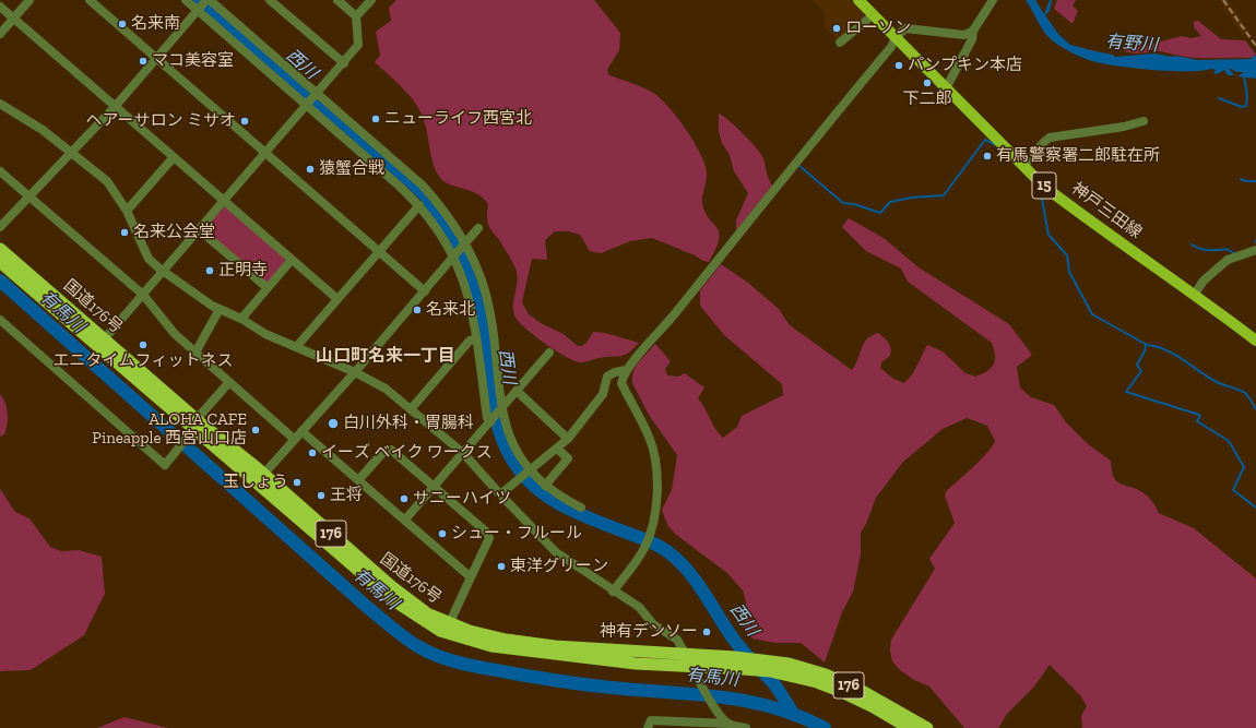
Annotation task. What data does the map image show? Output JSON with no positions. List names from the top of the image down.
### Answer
{
  "streets": {
    "highway": ["国道176号", "176"],
    "main road": ["15", "神戸三田線"]
  },
  "districts": ["山口町名来一丁目"],
  "water": ["有野川", "西川", "有馬川"],
  "places": [
    "名来南",
    "ローソン",
    "マコ美容室",
    "パンプキン本店",
    "下二郎",
    "ニューライフ西宮北",
    "ヘアーサロン ミサオ",
    "有馬警察署二郎駐在所",
    "猿蟹合戦",
    "名来公会堂",
    "正明寺",
    "名来北",
    "エニタイムフィットネス",
    "白川外科・胃腸科",
    "ALOHA CAFE Pineapple 西宮山口店",
    "イーズ ベイク ワークス",
    "玉しょう",
    "王将",
    "サニーハイツ",
    "シュー・フルール",
    "東洋グリーン",
    "神有デンソー"
  ]
}
